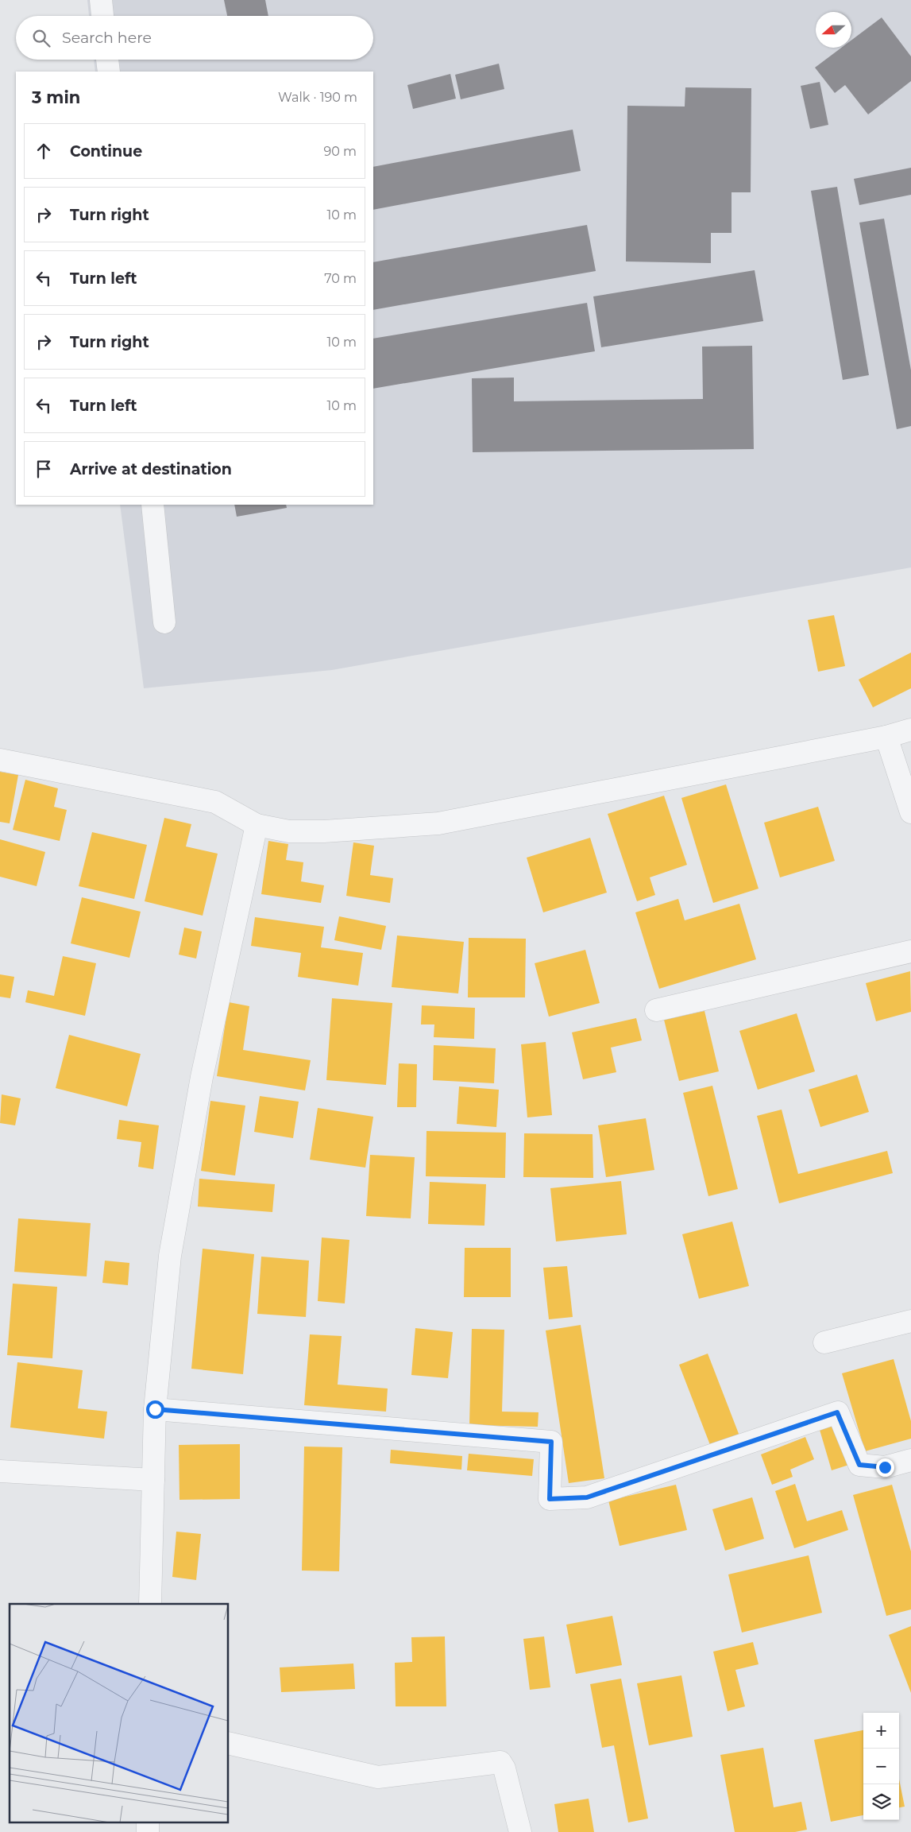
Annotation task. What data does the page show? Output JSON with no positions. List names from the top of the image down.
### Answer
{
  "north": "left",
  "page": {
    "search": "Search here",
    "heading": ["3 min", "Walk · 190 m"],
    "list": [
      ["Continue", "90 m"],
      ["Turn right", "10 m"],
      ["Turn left", "70 m"],
      ["Turn right", "10 m"],
      ["Turn left", "10 m"],
      "Arrive at destination"
    ],
    "map_buttons": ["+", "−"]
  }
}
